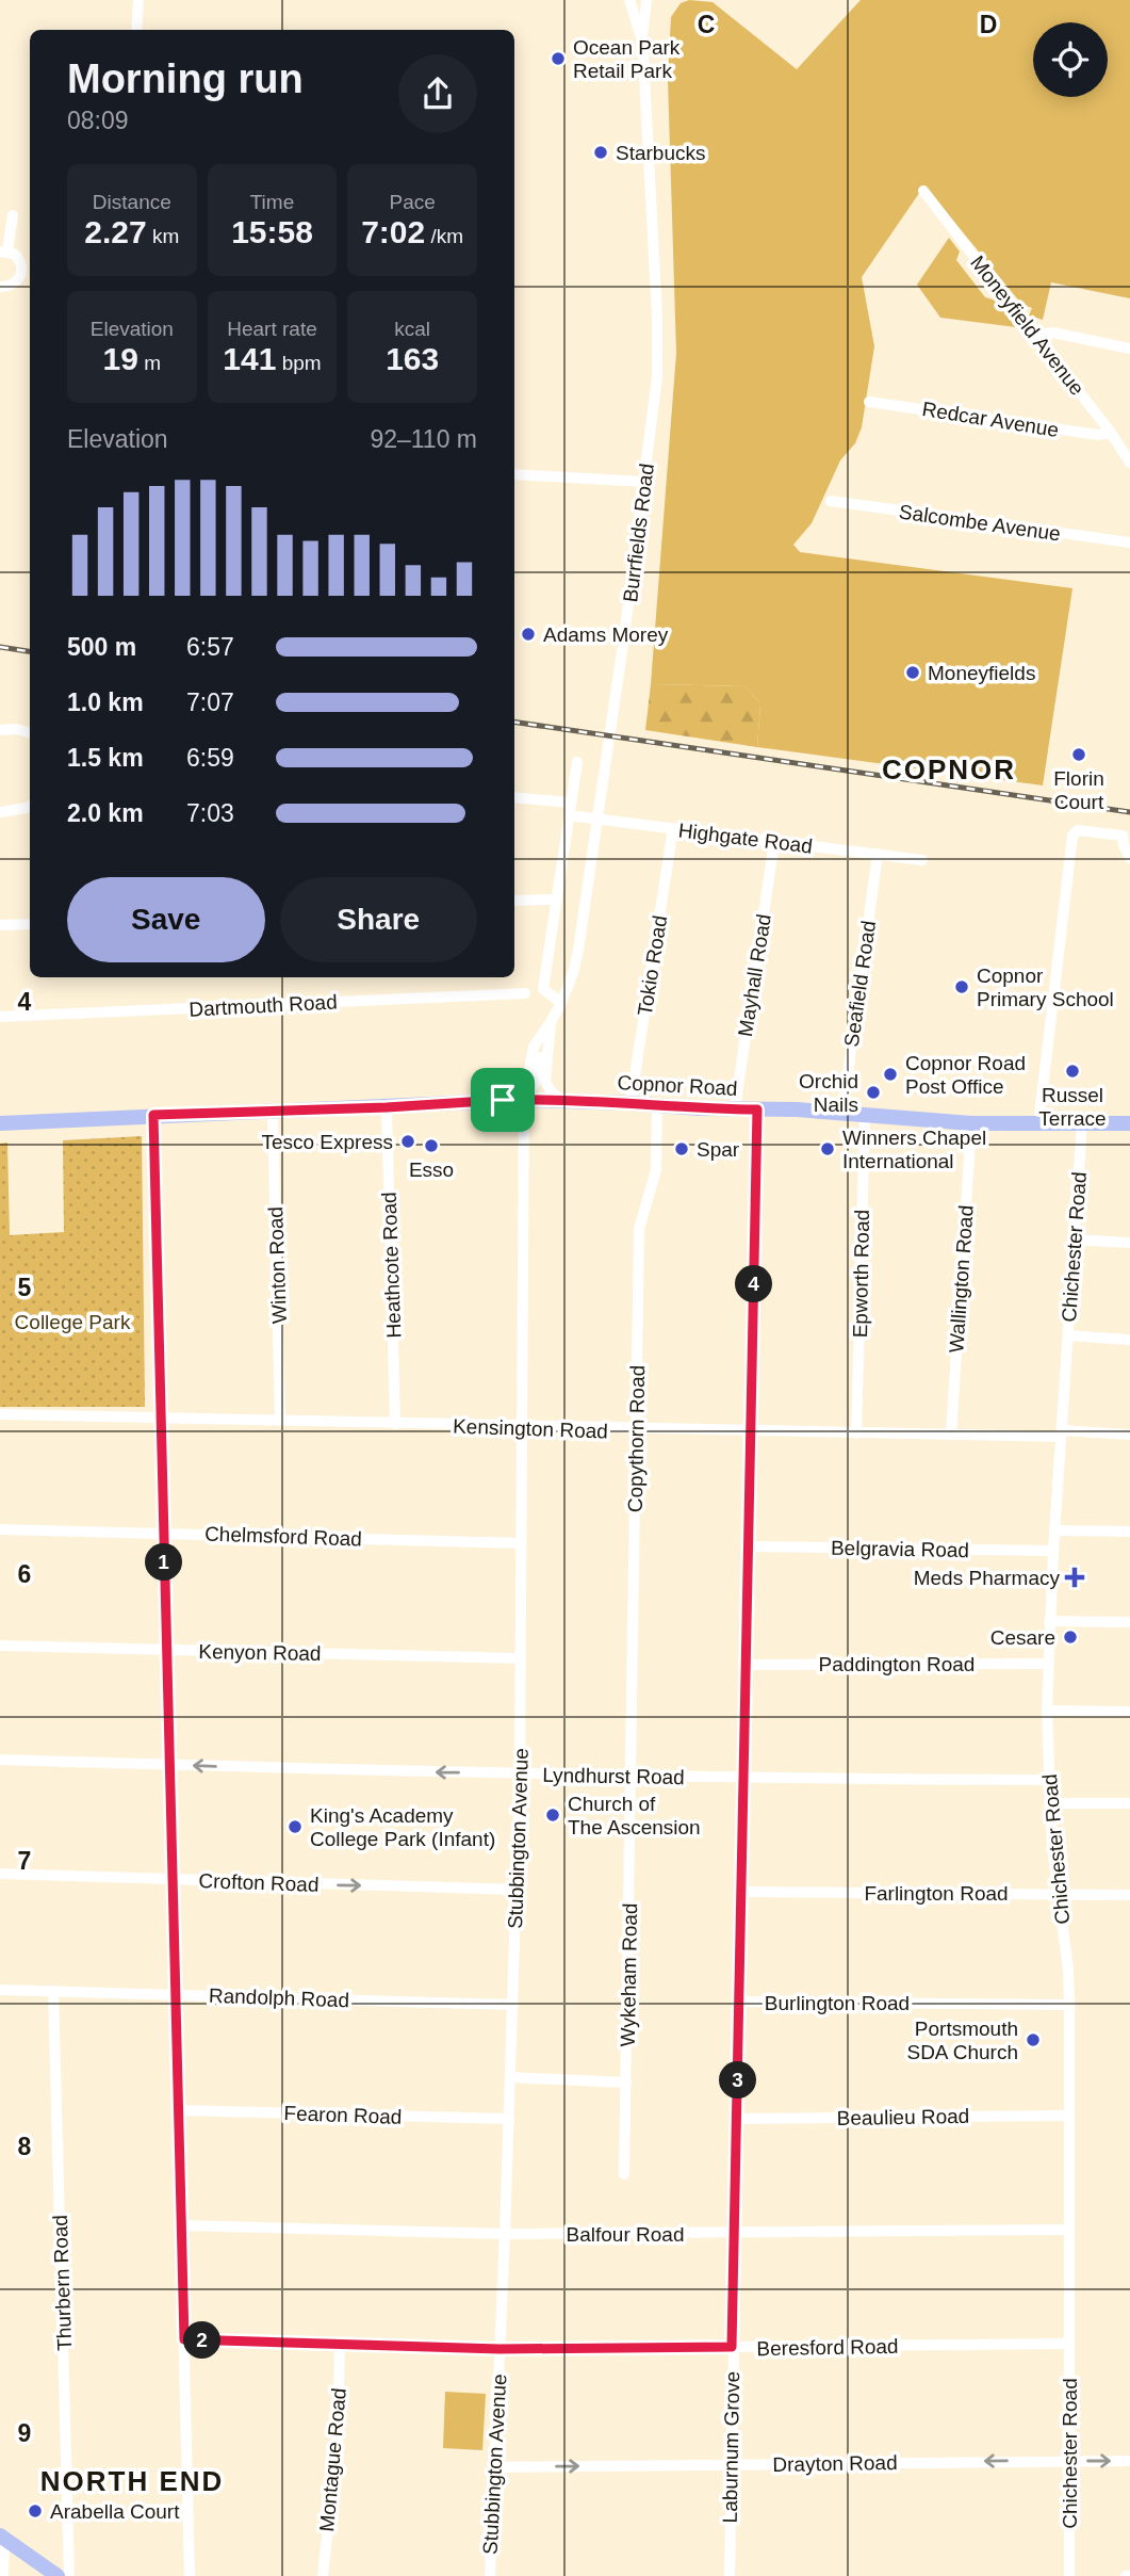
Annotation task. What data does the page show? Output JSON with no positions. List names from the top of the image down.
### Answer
{
  "streets": {
    "main road": ["Copnor Road"],
    "street": [
      "Moneyfield Avenue",
      "Redcar Avenue",
      "Salcombe Avenue",
      "Burrfields Road",
      "Highgate Road",
      "Tokio Road",
      "Mayhall Road",
      "Seafield Road",
      "Dartmouth Road",
      "Chichester Road",
      "Winton Road",
      "Heathcote Road",
      "Epworth Road",
      "Wallington Road",
      "Kensington Road",
      "Copythorn Road",
      "Chelmsford Road",
      "Belgravia Road",
      "Kenyon Road",
      "Paddington Road",
      "Lyndhurst Road",
      "Stubbington Avenue",
      "Crofton Road",
      "Farlington Road",
      "Wykeham Road",
      "Randolph Road",
      "Burlington Road",
      "Fearon Road",
      "Beaulieu Road",
      "Balfour Road",
      "Thurbern Road",
      "Beresford Road",
      "Laburnum Grove",
      "Montague Road",
      "Drayton Road"
    ]
  },
  "crossings": [
    ["Moneyfield Avenue", "Redcar Avenue"],
    ["Burrfields Road", "Copnor Road"],
    ["Burrfields Road", "Stubbington Avenue"],
    ["Highgate Road", "Tokio Road"],
    ["Highgate Road", "Mayhall Road"],
    ["Highgate Road", "Seafield Road"],
    ["Tokio Road", "Copnor Road"],
    ["Mayhall Road", "Copnor Road"],
    ["Seafield Road", "Copnor Road"],
    ["Copnor Road", "Chichester Road"],
    ["Copnor Road", "Winton Road"],
    ["Copnor Road", "Heathcote Road"],
    ["Copnor Road", "Epworth Road"],
    ["Copnor Road", "Wallington Road"],
    ["Copnor Road", "Copythorn Road"],
    ["Copnor Road", "Stubbington Avenue"],
    ["Copnor Road", "Laburnum Grove"],
    ["Chichester Road", "Kensington Road"],
    ["Chichester Road", "Belgravia Road"],
    ["Chichester Road", "Paddington Road"],
    ["Chichester Road", "Lyndhurst Road"],
    ["Chichester Road", "Farlington Road"],
    ["Chichester Road", "Burlington Road"],
    ["Chichester Road", "Beaulieu Road"],
    ["Chichester Road", "Balfour Road"],
    ["Chichester Road", "Beresford Road"],
    ["Chichester Road", "Drayton Road"],
    ["Winton Road", "Kensington Road"],
    ["Heathcote Road", "Kensington Road"],
    ["Epworth Road", "Kensington Road"],
    ["Wallington Road", "Kensington Road"],
    ["Kensington Road", "Copythorn Road"],
    ["Kensington Road", "Stubbington Avenue"],
    ["Kensington Road", "Laburnum Grove"],
    ["Copythorn Road", "Lyndhurst Road"],
    ["Copythorn Road", "Wykeham Road"],
    ["Chelmsford Road", "Stubbington Avenue"],
    ["Belgravia Road", "Laburnum Grove"],
    ["Kenyon Road", "Stubbington Avenue"],
    ["Paddington Road", "Laburnum Grove"],
    ["Lyndhurst Road", "Stubbington Avenue"],
    ["Lyndhurst Road", "Wykeham Road"],
    ["Lyndhurst Road", "Laburnum Grove"],
    ["Stubbington Avenue", "Crofton Road"],
    ["Stubbington Avenue", "Randolph Road"],
    ["Stubbington Avenue", "Fearon Road"],
    ["Stubbington Avenue", "Balfour Road"],
    ["Stubbington Avenue", "Beresford Road"],
    ["Stubbington Avenue", "Drayton Road"],
    ["Farlington Road", "Laburnum Grove"],
    ["Randolph Road", "Thurbern Road"],
    ["Burlington Road", "Laburnum Grove"],
    ["Beaulieu Road", "Laburnum Grove"],
    ["Balfour Road", "Laburnum Grove"],
    ["Beresford Road", "Laburnum Grove"],
    ["Beresford Road", "Montague Road"],
    ["Laburnum Grove", "Drayton Road"]
  ],
  "one_way": ["Crofton Road"],
  "districts": ["COPNOR", "NORTH END"],
  "parks": ["College Park"],
  "places": {
    "other": [
      "Ocean Park Retail Park",
      "Starbucks",
      "Adams Morey",
      "Moneyfields",
      "Florin Court",
      "Copnor Primary School",
      "Russel Terrace",
      "Copnor Road Post Office",
      "Orchid Nails",
      "Tesco Express",
      "Esso",
      "Spar",
      "Winners Chapel International",
      "Cesare",
      "Church of The Ascension",
      "King's Academy College Park (Infant)",
      "Portsmouth SDA Church",
      "Arabella Court"
    ],
    "health": ["Meds Pharmacy"]
  },
  "page": {
    "heading": ["Morning run", "08:09"],
    "stats": [
      ["Distance", "2.27 km"],
      ["Time", "15:58"],
      ["Pace", "7:02 /km"],
      ["Elevation", "19 m"],
      ["Heart rate", "141 bpm"],
      ["kcal", "163"]
    ],
    "chart": ["Elevation", "92–110 m"],
    "list": [
      {
        "name": "500 m",
        "note": "6:57"
      },
      {
        "name": "1.0 km",
        "note": "7:07"
      },
      {
        "name": "1.5 km",
        "note": "6:59"
      },
      {
        "name": "2.0 km",
        "note": "7:03"
      }
    ],
    "buttons": ["Save", "Share"],
    "pins": [
      "4",
      "1",
      "3",
      "2"
    ]
  },
  "grid": {
    "columns": ["C", "D"],
    "rows": [
      "4",
      "5",
      "6",
      "7",
      "8",
      "9"
    ]
  }
}
